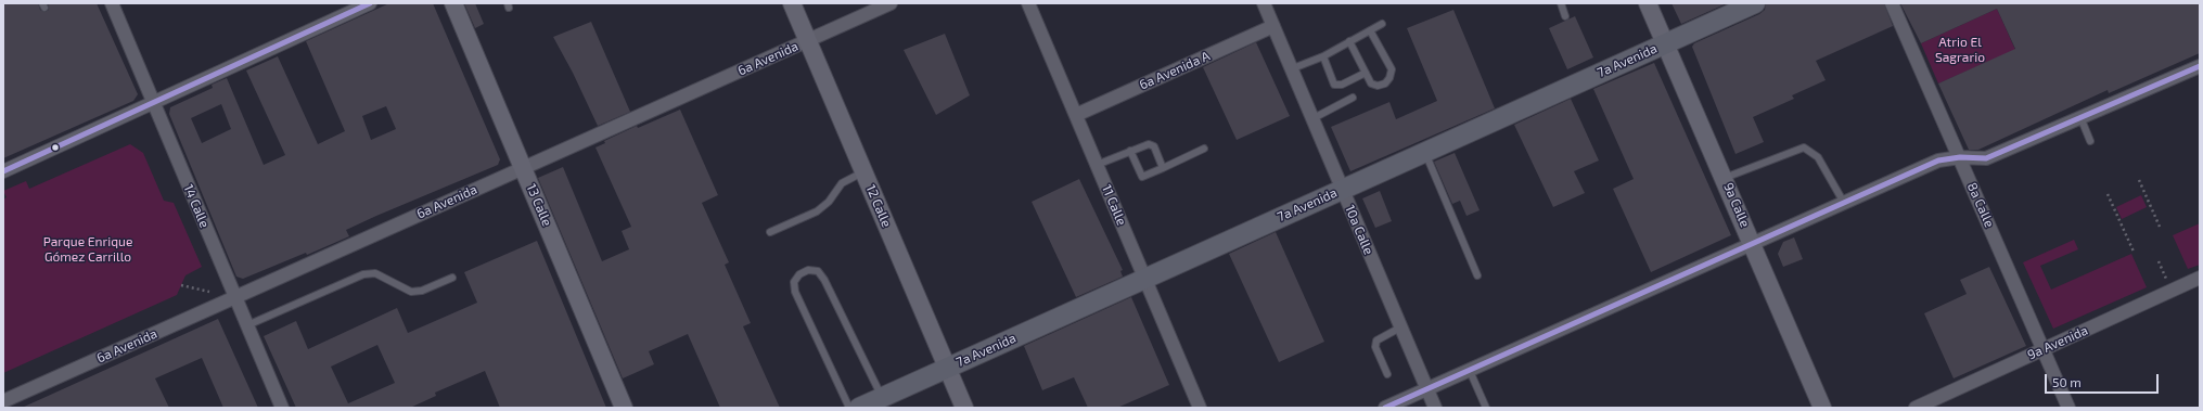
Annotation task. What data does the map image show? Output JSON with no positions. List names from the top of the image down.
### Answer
{
  "streets": {
    "main road": ["7a Avenida"],
    "street": [
      "6a Avenida",
      "6a Avenida A",
      "13 Calle",
      "11 Calle",
      "9a Calle",
      "8a Calle",
      "14 Calle",
      "12 Calle",
      "10a Calle",
      "9a Avenida"
    ]
  },
  "crossings": [
    ["6a Avenida", "13 Calle"],
    ["6a Avenida", "14 Calle"],
    ["6a Avenida", "12 Calle"],
    ["7a Avenida", "11 Calle"],
    ["7a Avenida", "9a Calle"],
    ["7a Avenida", "12 Calle"],
    ["7a Avenida", "10a Calle"],
    ["6a Avenida A", "11 Calle"],
    ["6a Avenida A", "10a Calle"],
    ["8a Calle", "9a Avenida"]
  ],
  "parks": ["Atrio El Sagrario", "Parque Enrique Gómez Carrillo"],
  "scale_bar": "50 m"
}
